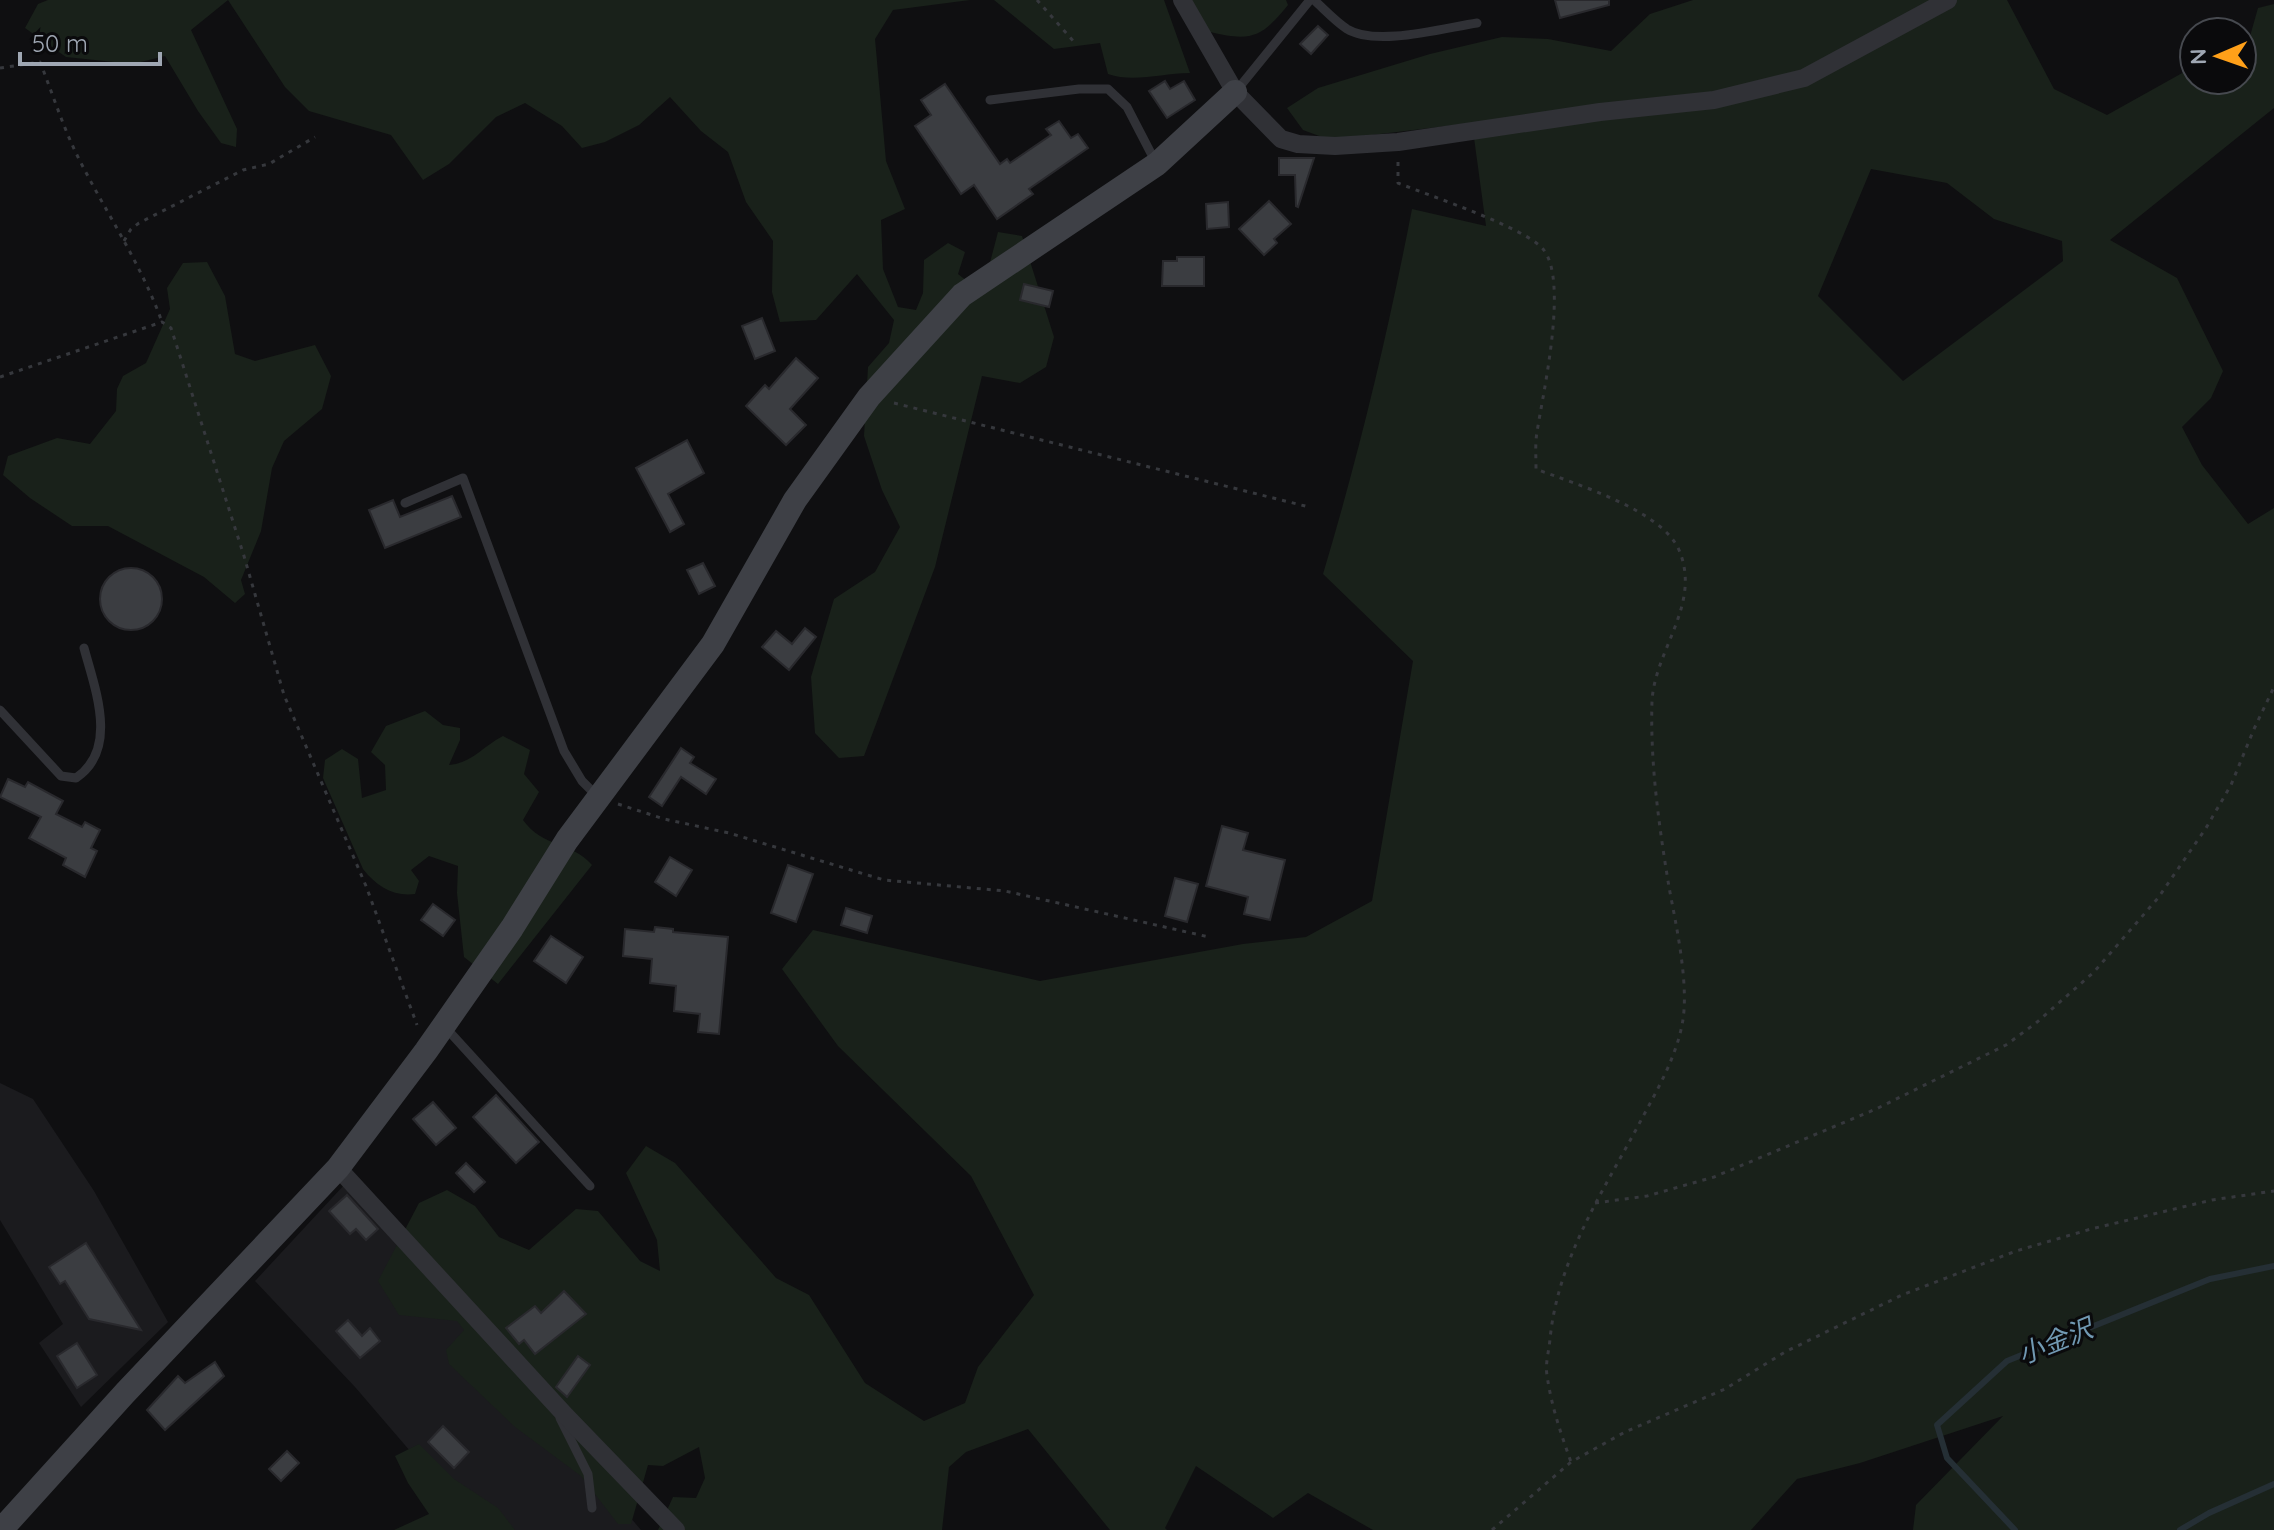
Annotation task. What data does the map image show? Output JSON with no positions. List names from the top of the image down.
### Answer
{
  "water": ["小金沢"],
  "scale_bar": "50 m",
  "north": "left"
}
